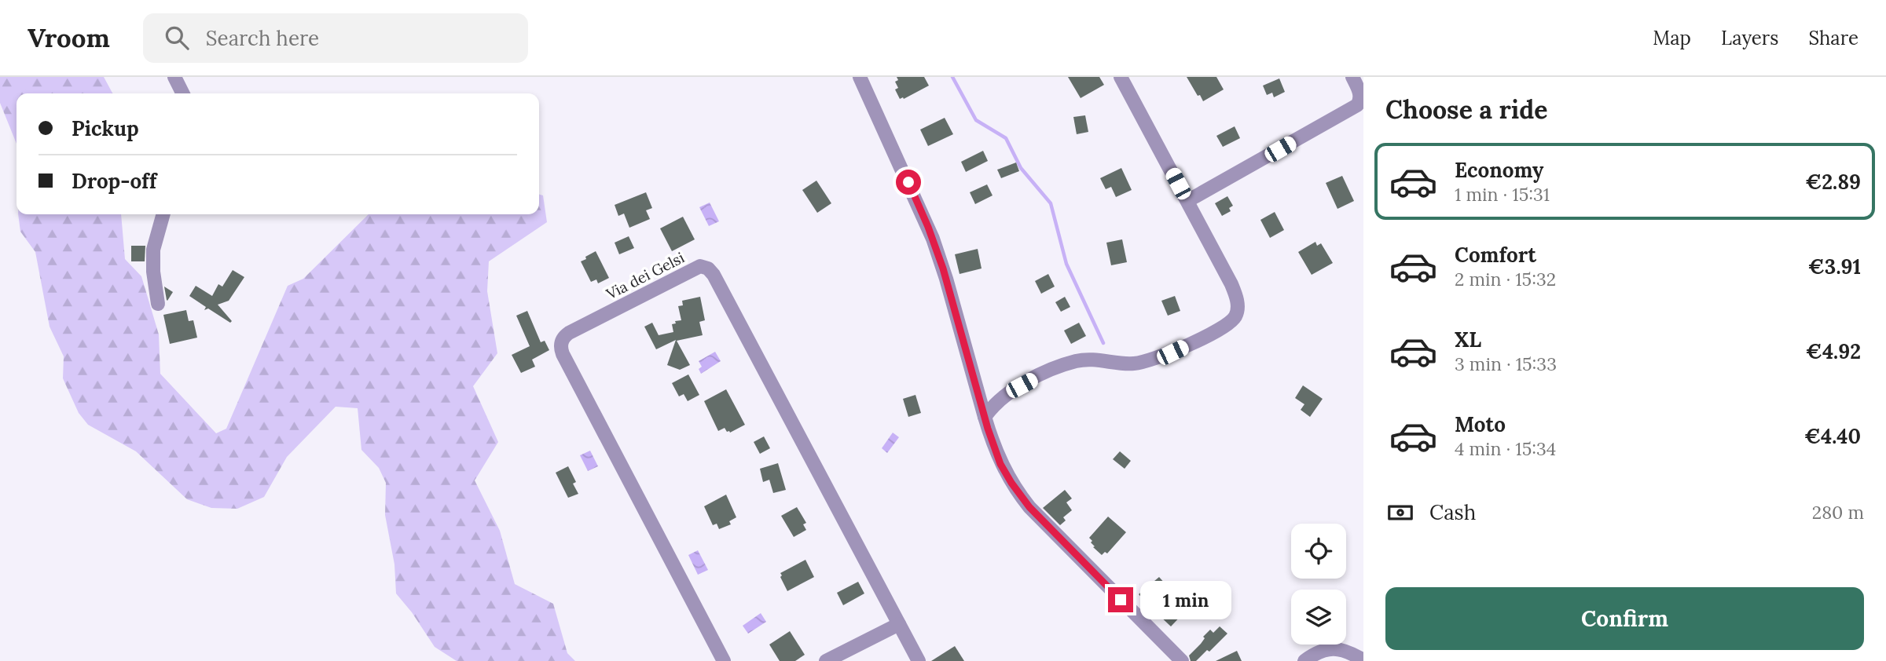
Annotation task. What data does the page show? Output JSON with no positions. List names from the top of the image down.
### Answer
{
  "streets": {
    "street": ["Via dei Gelsi"]
  },
  "page": {
    "header": "Vroom",
    "search": "Search here",
    "nav": ["Map", "Layers", "Share"],
    "heading": "Choose a ride",
    "banner": ["Pickup", "Drop-off"],
    "list": [
      {
        "name": "Economy",
        "note": "1 min · 15:31",
        "value": "€2.89"
      },
      {
        "name": "Comfort",
        "note": "2 min · 15:32",
        "value": "€3.91"
      },
      {
        "name": "XL",
        "note": "3 min · 15:33",
        "value": "€4.92"
      },
      {
        "name": "Moto",
        "note": "4 min · 15:34",
        "value": "€4.40"
      }
    ],
    "pay": ["Cash", "280 m"],
    "buttons": "Confirm",
    "bubble": "1 min"
  }
}
